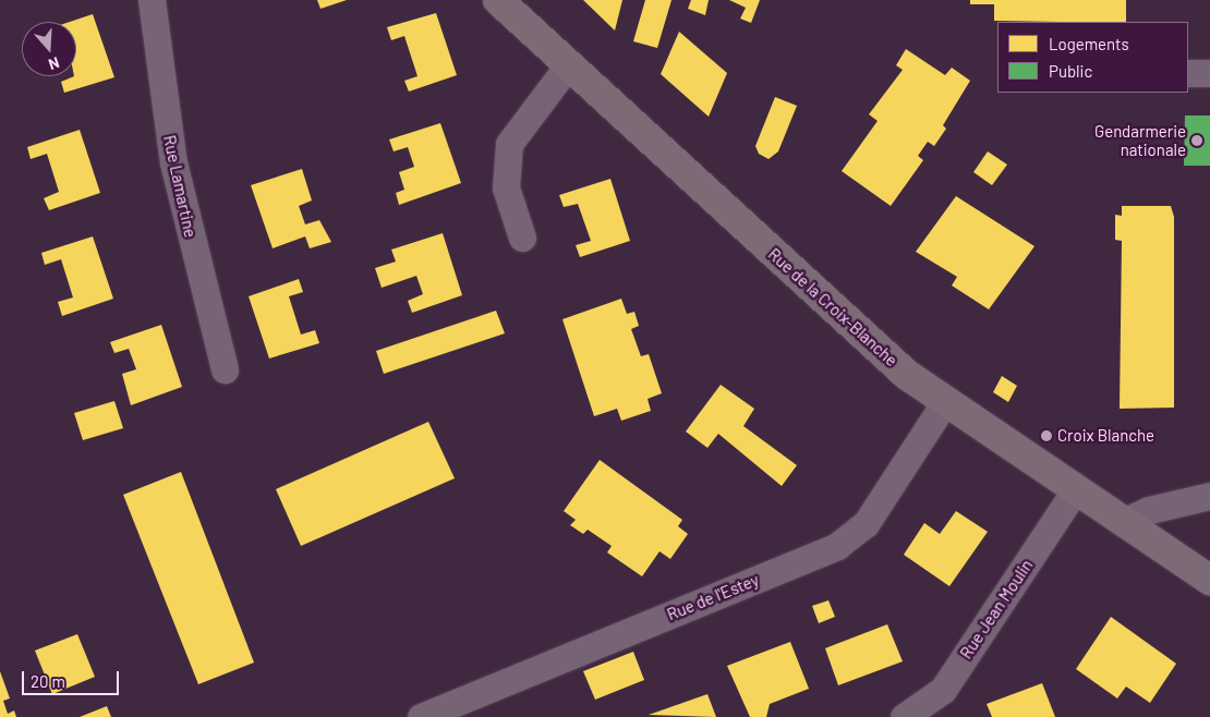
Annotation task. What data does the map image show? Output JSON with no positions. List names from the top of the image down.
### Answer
{
  "streets": {
    "main road": ["Rue de la Croix-Blanche"],
    "street": ["Rue Lamartine", "Rue de l'Estey", "Rue Jean Moulin"]
  },
  "crossings": [
    ["Rue de la Croix-Blanche", "Rue de l'Estey"],
    ["Rue de la Croix-Blanche", "Rue Jean Moulin"]
  ],
  "places": ["Gendarmerie nationale", "Croix Blanche"],
  "legend": ["Logements", "Public"],
  "scale_bar": "20 m",
  "north": "bottom"
}
